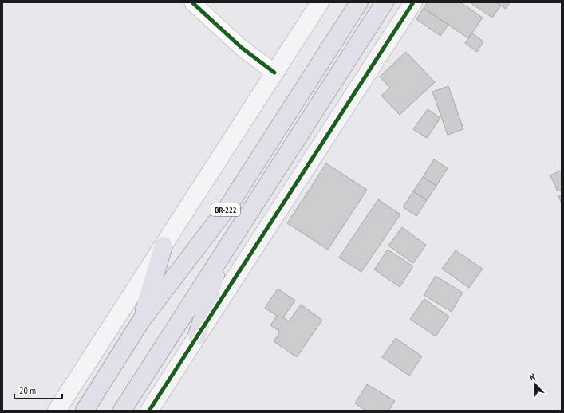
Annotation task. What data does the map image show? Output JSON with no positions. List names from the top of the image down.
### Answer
{
  "streets": {
    "highway": ["BR-222"]
  },
  "scale_bar": "20 m",
  "north": "top"
}
